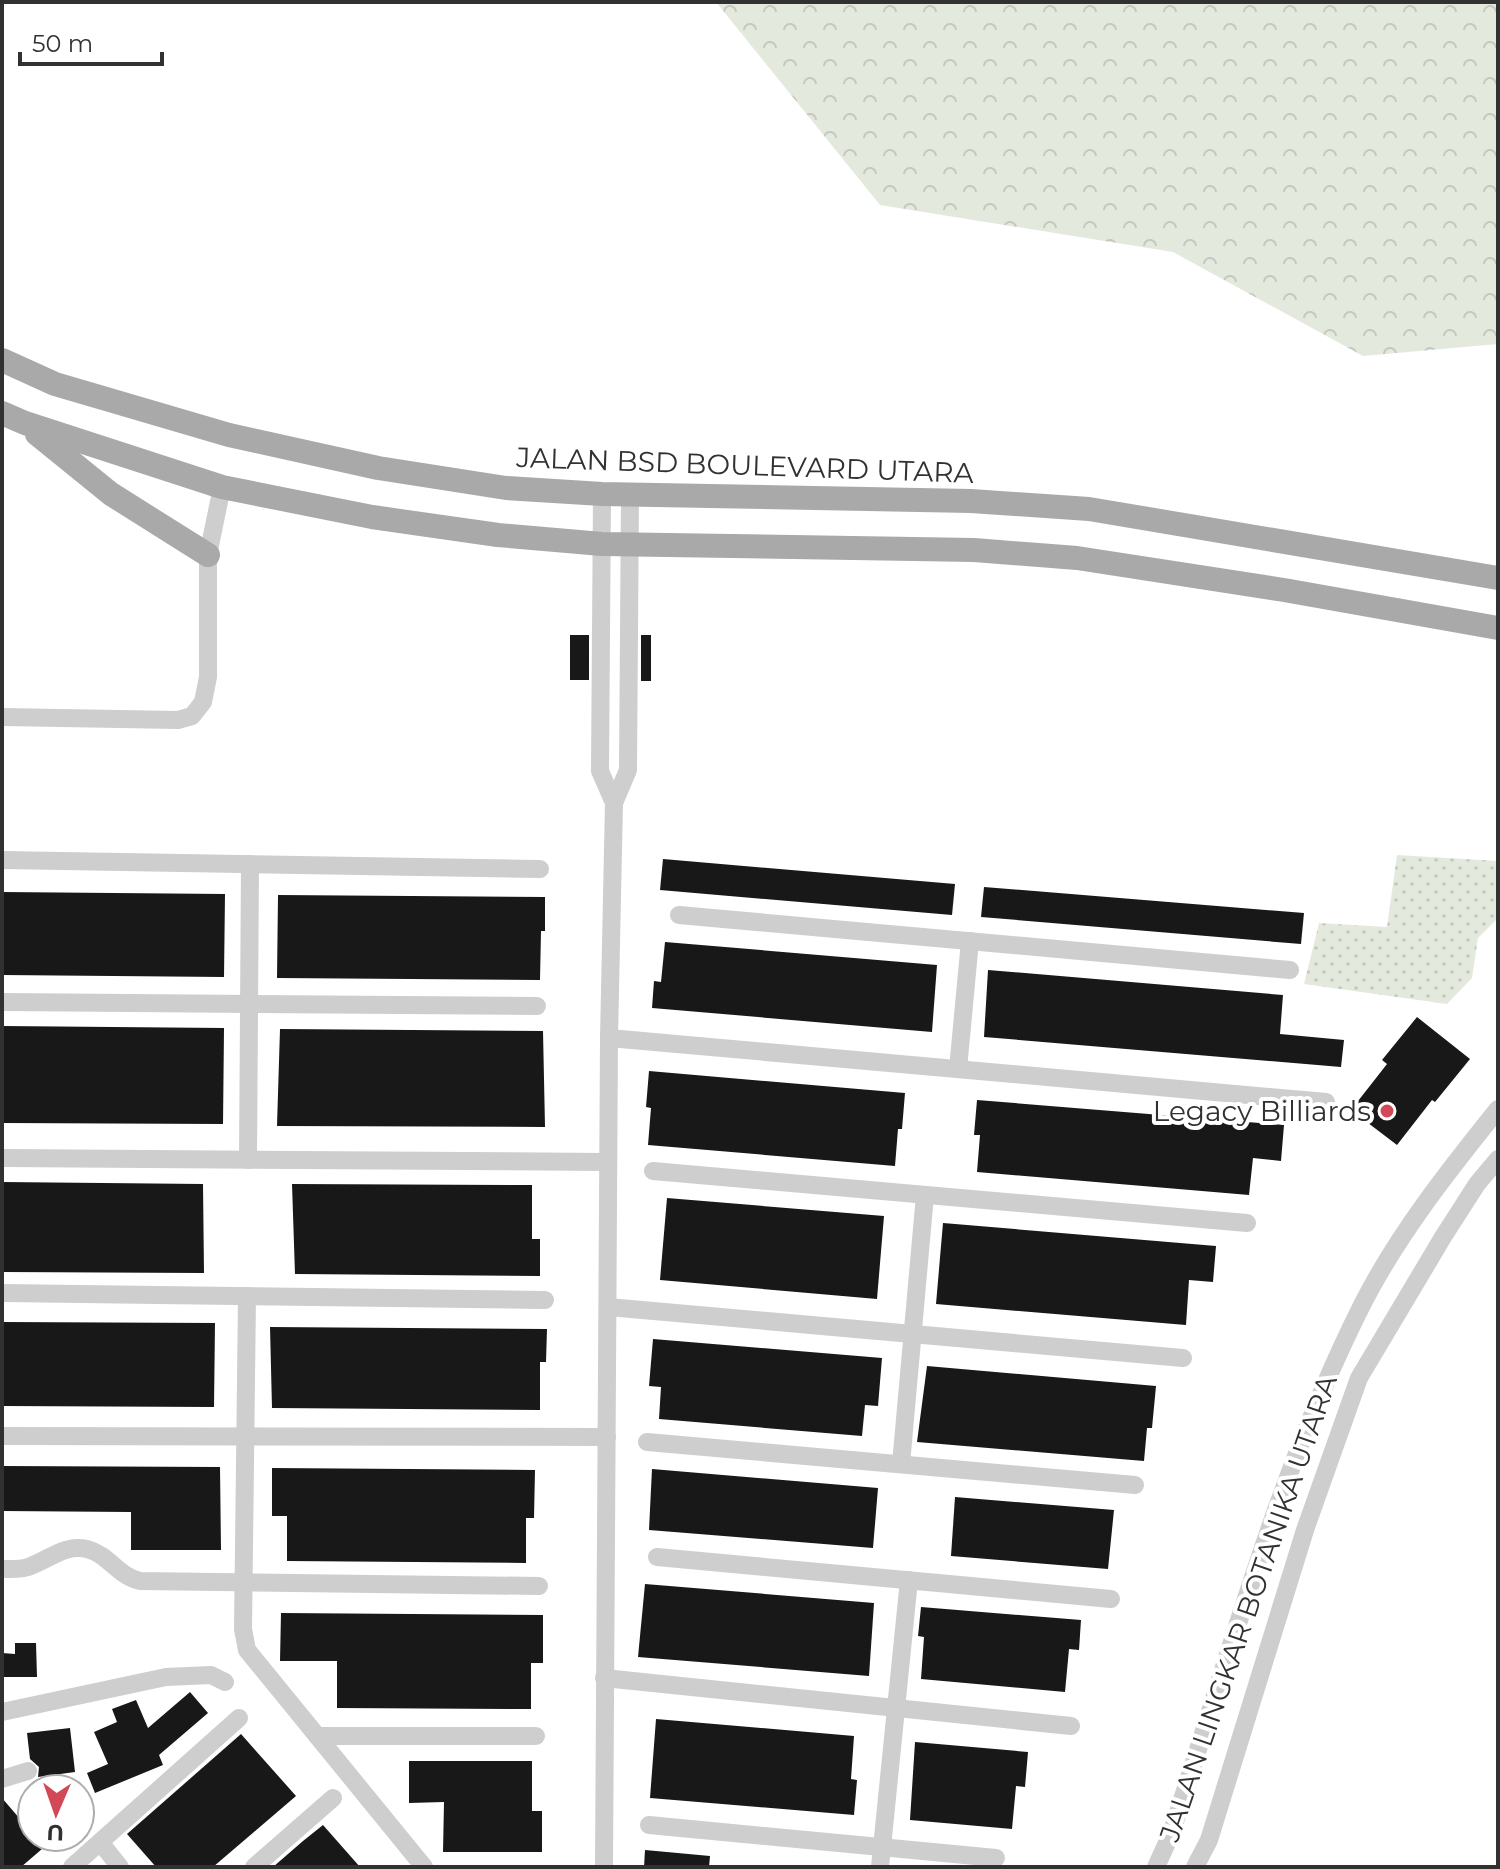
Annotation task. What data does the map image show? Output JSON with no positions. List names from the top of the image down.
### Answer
{
  "streets": {
    "main road": ["JALAN BSD BOULEVARD UTARA"],
    "street": ["JALAN LINGKAR BOTANIKA UTARA"]
  },
  "places": ["Legacy Billiards"],
  "scale_bar": "50 m",
  "north": "bottom"
}
